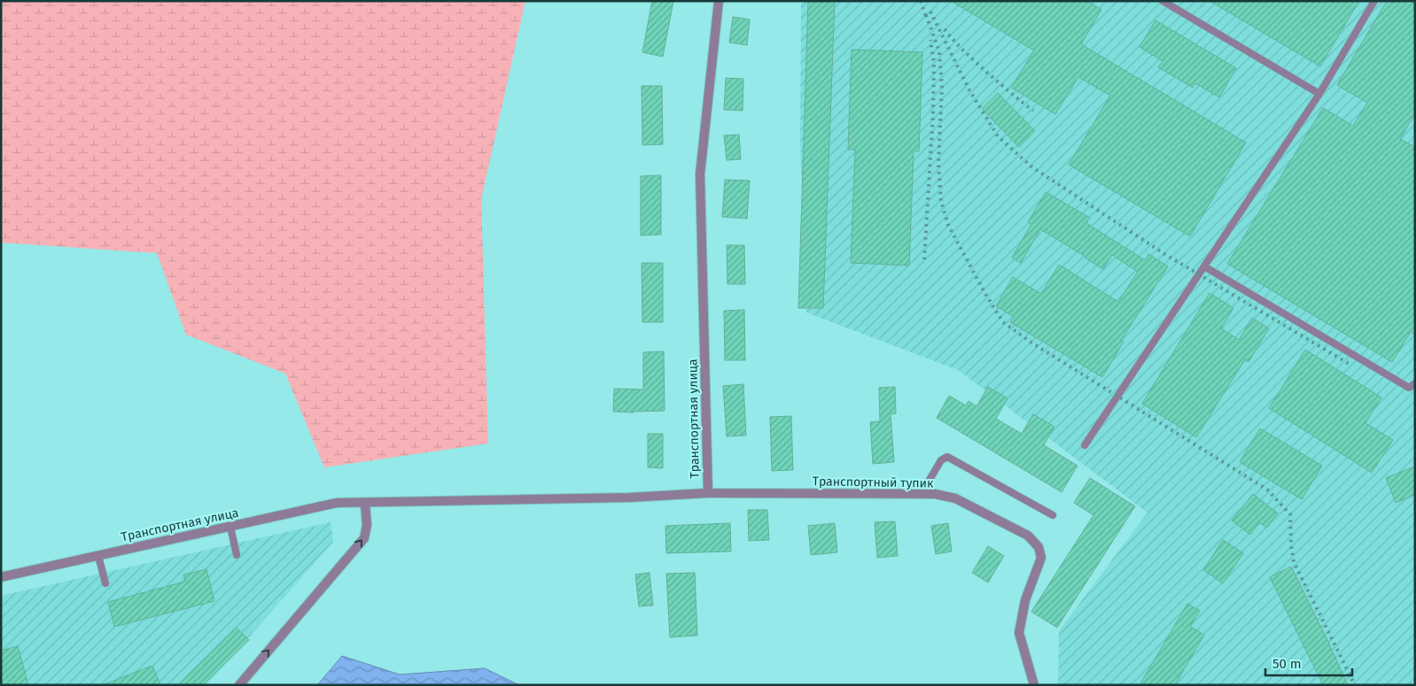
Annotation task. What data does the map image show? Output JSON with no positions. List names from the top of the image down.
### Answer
{
  "streets": {
    "street": ["Транспортная улица", "Транспортный тупик"]
  },
  "crossings": [
    ["Транспортная улица", "Транспортный тупик"]
  ],
  "scale_bar": "50 m"
}
